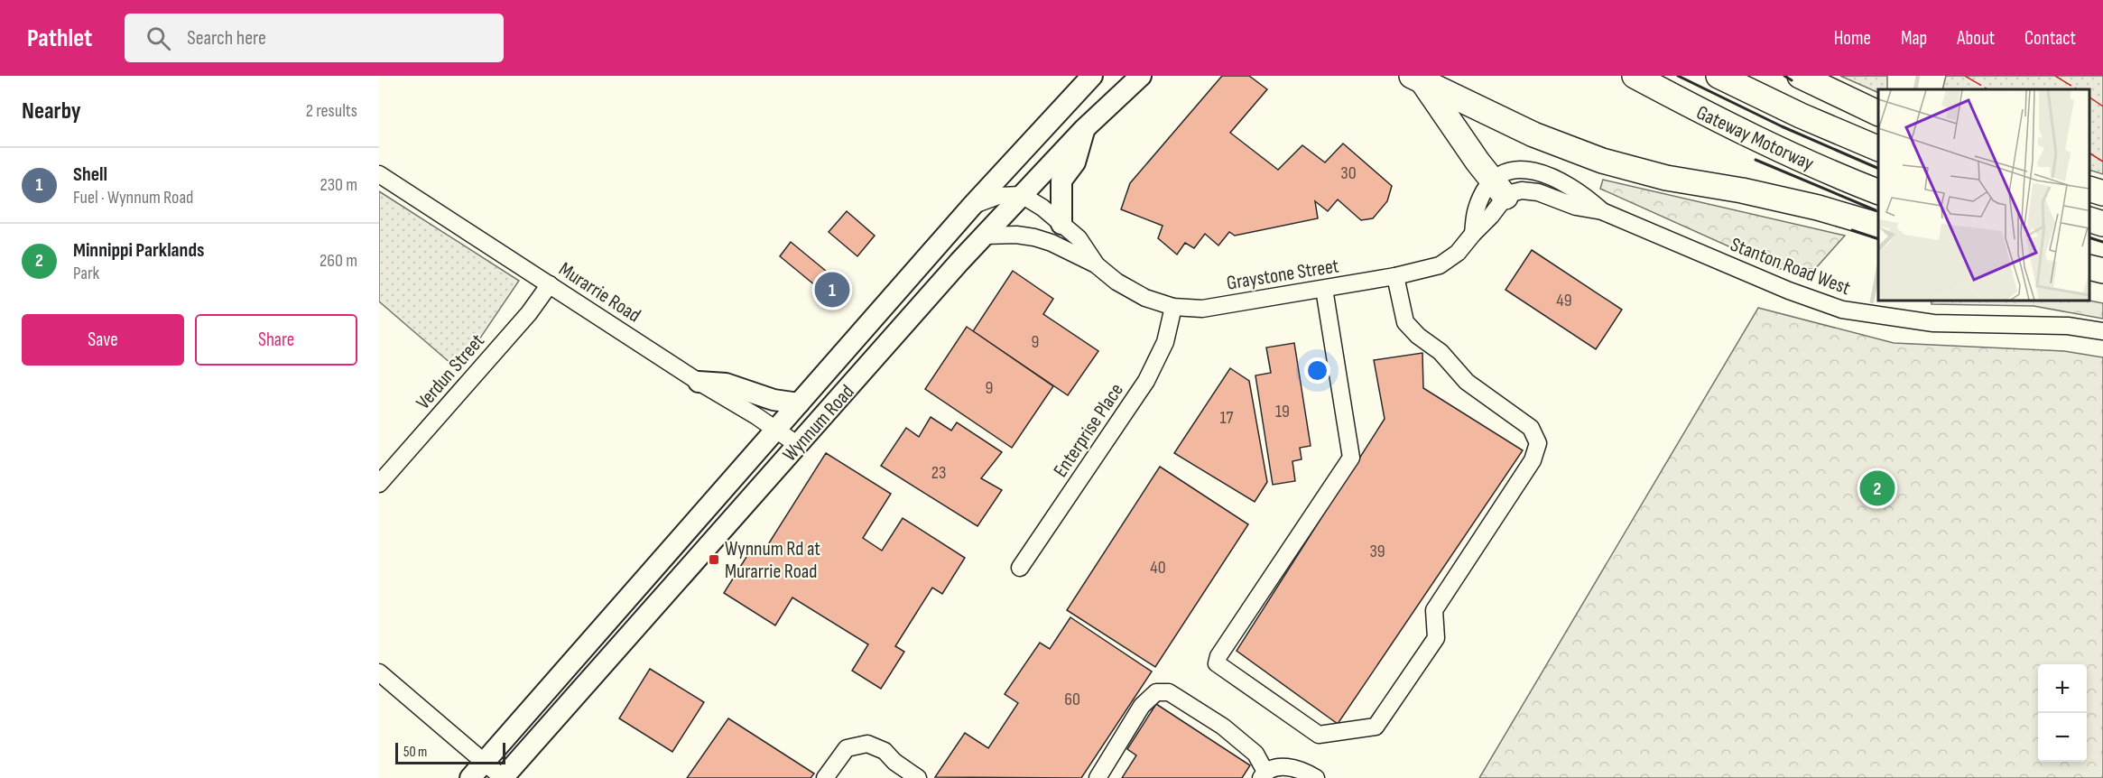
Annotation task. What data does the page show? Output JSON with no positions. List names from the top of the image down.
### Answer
{
  "streets": {
    "highway": ["Gateway Motorway"],
    "main road": ["Wynnum Road"],
    "street": [
      "Stanton Road West",
      "Graystone Street",
      "Murarrie Road",
      "Verdun Street",
      "Enterprise Place"
    ]
  },
  "crossings": [
    ["Stanton Road West", "Graystone Street"],
    ["Graystone Street", "Wynnum Road"],
    ["Graystone Street", "Enterprise Place"],
    ["Murarrie Road", "Verdun Street"],
    ["Murarrie Road", "Wynnum Road"]
  ],
  "places": {
    "transit": ["Wynnum Rd at Murarrie Road"]
  },
  "house_numbers": [
    "30",
    "49",
    "9",
    "9",
    "19",
    "17",
    "23",
    "39",
    "40",
    "60"
  ],
  "scale_bar": "50 m",
  "page": {
    "header": "Pathlet",
    "search": "Search here",
    "nav": [
      "Home",
      "Map",
      "About",
      "Contact"
    ],
    "heading": ["Nearby", "2 results"],
    "list": [
      {
        "mark": "1",
        "name": "Shell",
        "note": "Fuel · Wynnum Road",
        "value": "230 m"
      },
      {
        "mark": "2",
        "name": "Minnippi Parklands",
        "note": "Park",
        "value": "260 m"
      }
    ],
    "pins": ["1", "2"],
    "buttons": ["Save", "Share"],
    "map_buttons": ["+", "−"],
    "scale": "50 m"
  }
}
